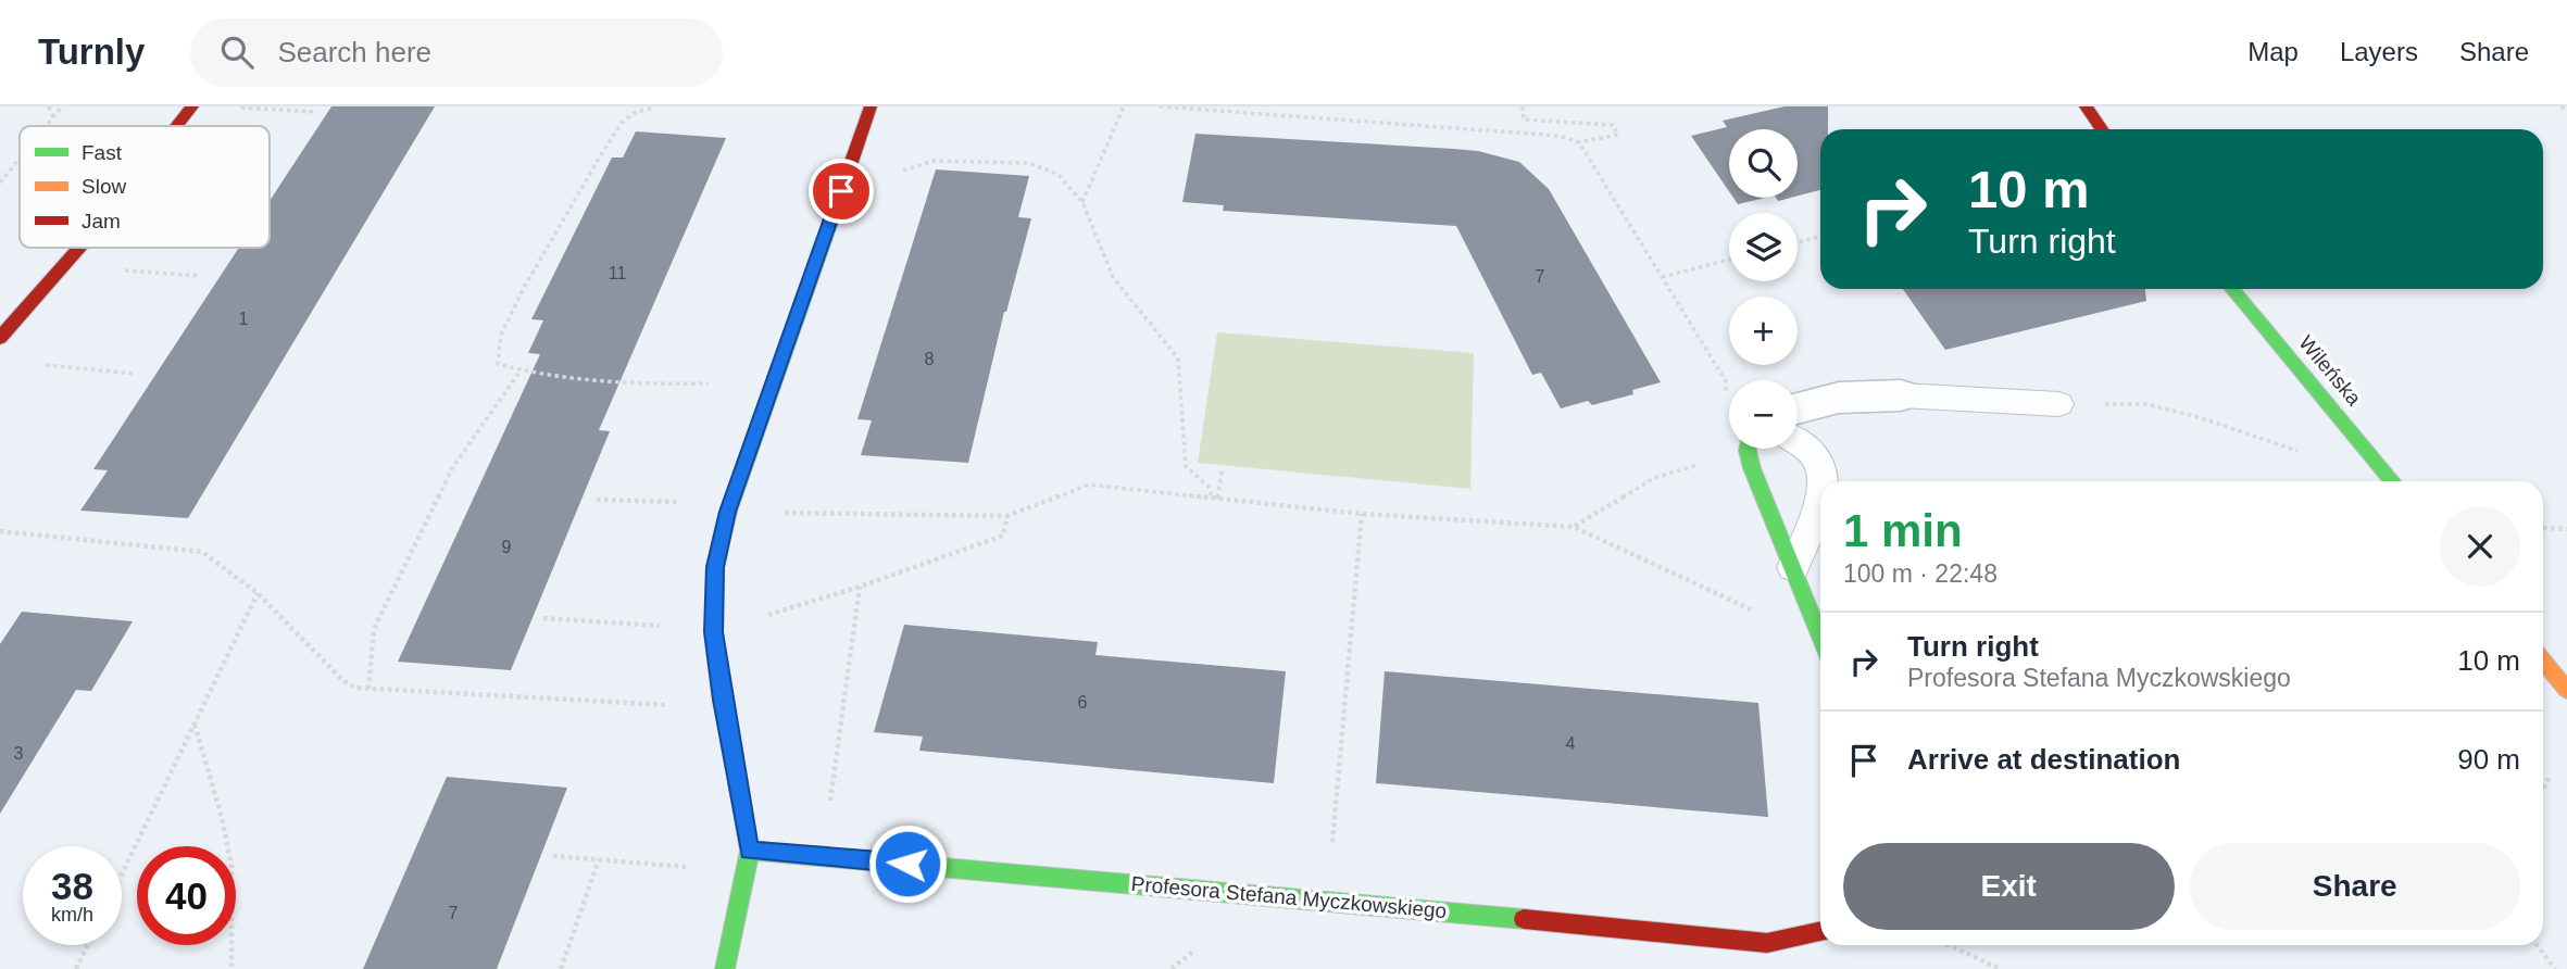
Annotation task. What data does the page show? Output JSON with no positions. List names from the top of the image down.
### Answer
{
  "streets": {
    "street": ["Wileńska", "Profesora Stefana Myczkowskiego"]
  },
  "house_numbers": [
    "11",
    "7",
    "1",
    "8",
    "9",
    "6",
    "4",
    "3",
    "7"
  ],
  "legend": ["Fast", "Slow", "Jam"],
  "page": {
    "header": "Turnly",
    "search": "Search here",
    "nav": ["Map", "Layers", "Share"],
    "map_buttons": ["+", "−"],
    "turn": ["10 m", "Turn right"],
    "heading": ["1 min", "100 m · 22:48"],
    "list": [
      {
        "name": "Turn right",
        "note": "Profesora Stefana Myczkowskiego",
        "value": "10 m"
      },
      {
        "name": "Arrive at destination",
        "value": "90 m"
      }
    ],
    "buttons": ["Exit", "Share"],
    "speed": "38 km/h",
    "limit": "40"
  }
}
